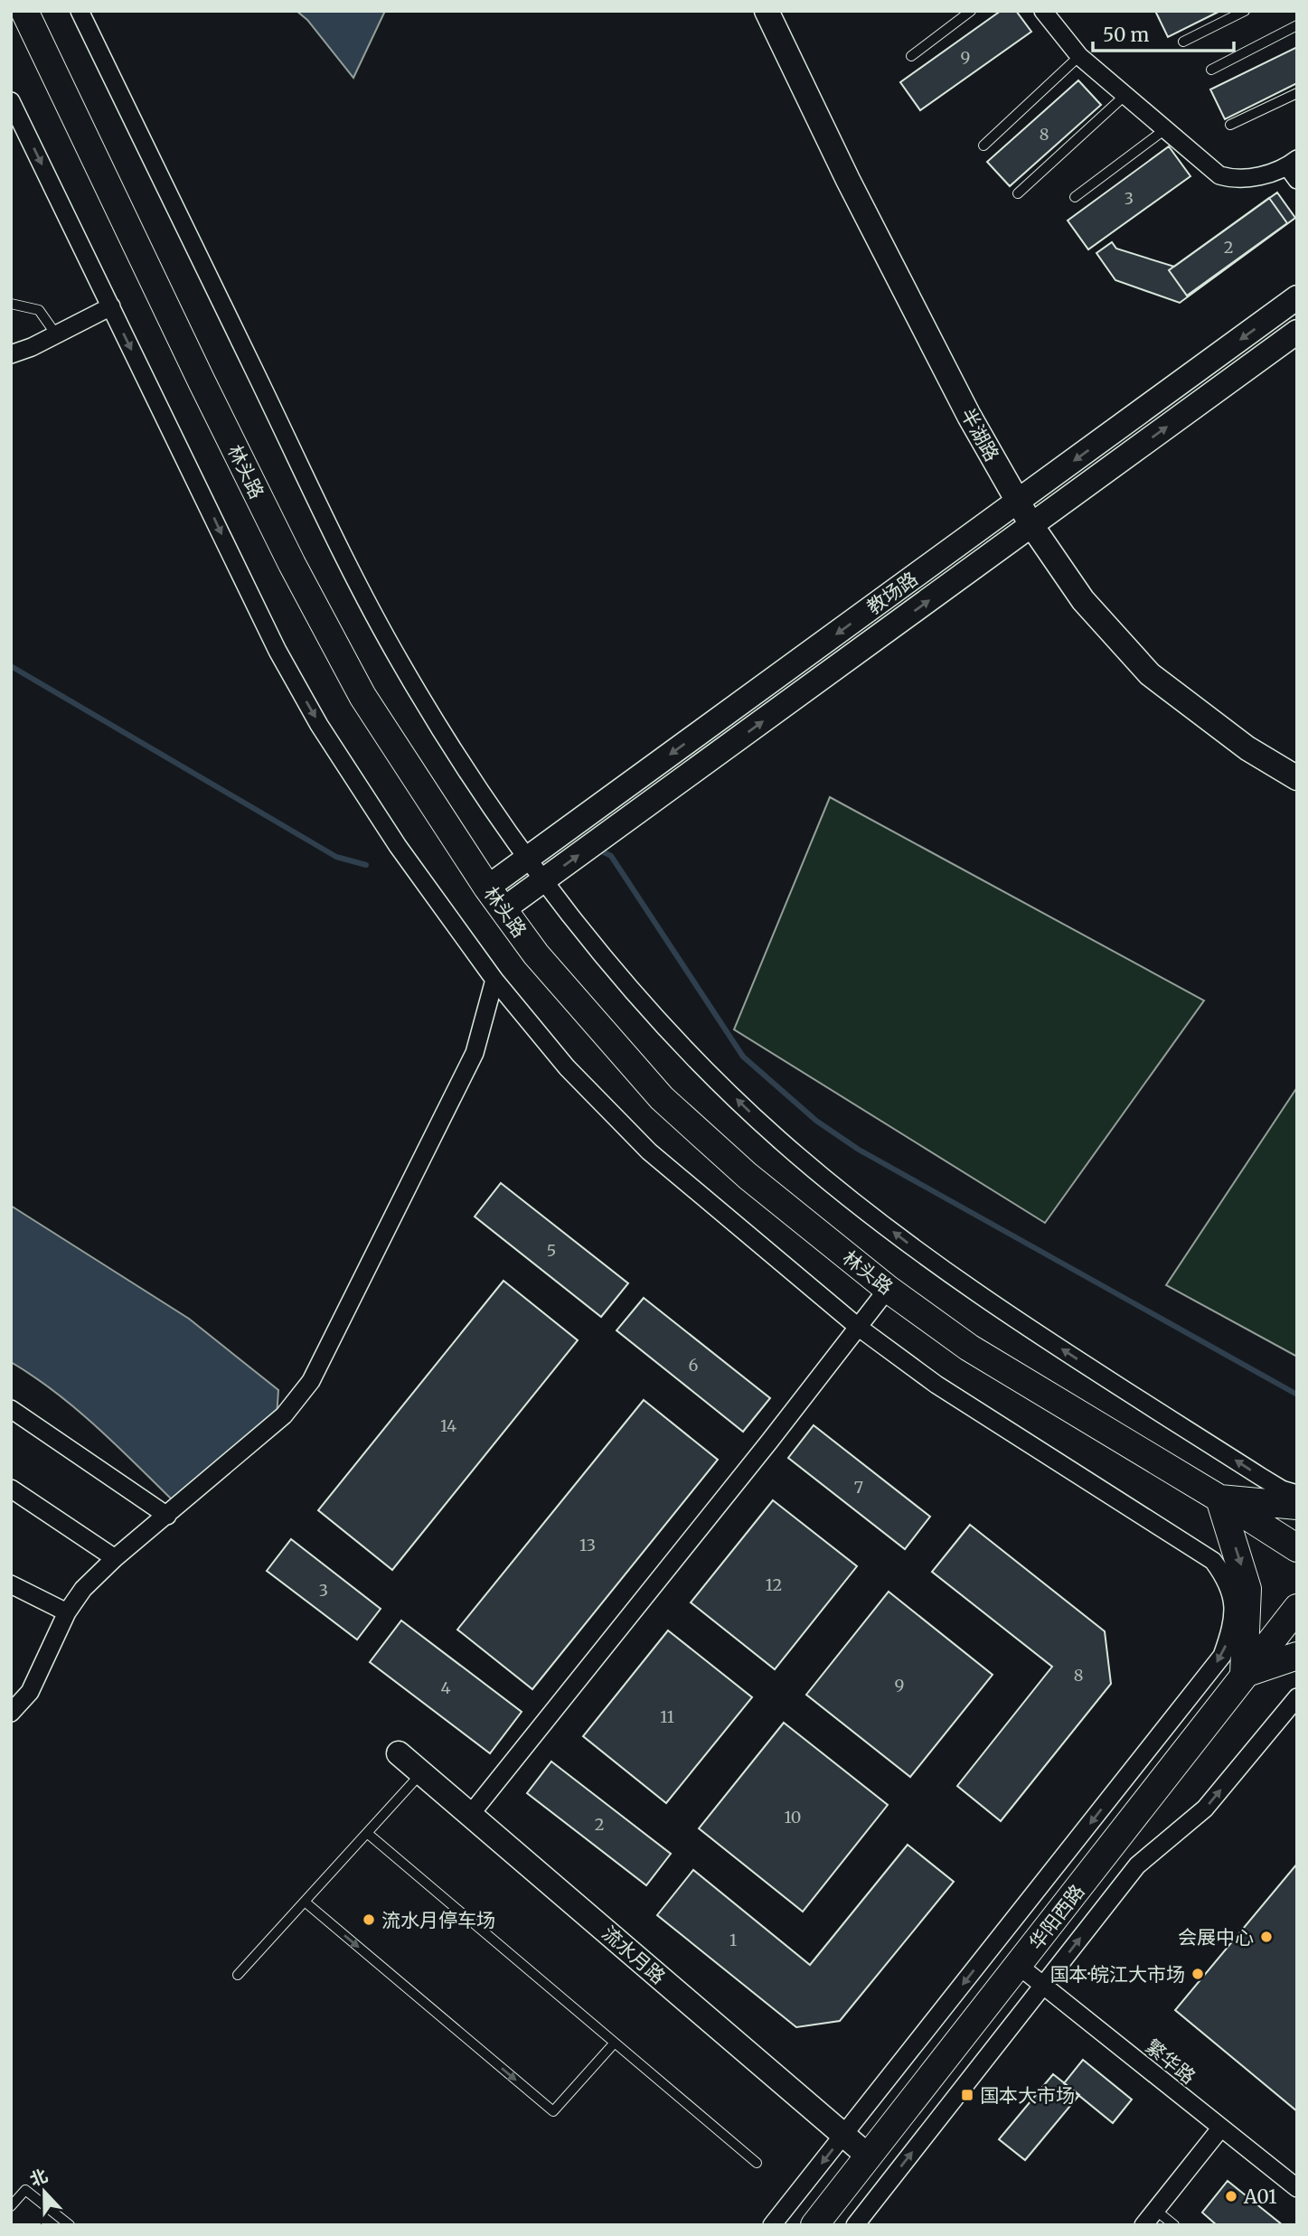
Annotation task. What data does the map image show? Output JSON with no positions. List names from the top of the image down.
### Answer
{
  "streets": {
    "main road": [
      "半湖路",
      "林头路",
      "教场路",
      "华阳西路",
      "流水月路"
    ],
    "street": ["繁华路"]
  },
  "crossings": [
    ["半湖路", "教场路"],
    ["林头路", "教场路"],
    ["华阳西路", "流水月路"],
    ["华阳西路", "繁华路"]
  ],
  "places": {
    "other": [
      "流水月停车场",
      "会展中心",
      "国本·皖江大市场",
      "A01"
    ],
    "transit": ["国本大市场"]
  },
  "house_numbers": [
    "9",
    "8",
    "3",
    "2",
    "5",
    "6",
    "14",
    "7",
    "13",
    "12",
    "3",
    "8",
    "9",
    "4",
    "11",
    "10",
    "2",
    "1"
  ],
  "scale_bar": "50 m",
  "north": "top"
}
